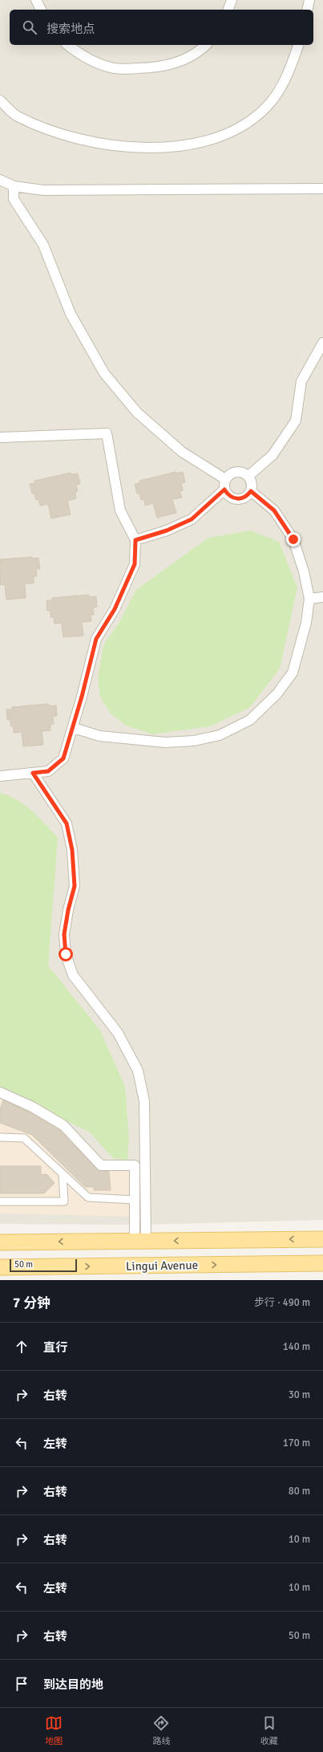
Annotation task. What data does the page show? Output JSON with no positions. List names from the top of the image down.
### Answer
{
  "streets": {
    "main road": ["Lingui Avenue"]
  },
  "scale_bar": "50 m",
  "page": {
    "search": "搜索地点",
    "scale": "50 m",
    "heading": ["7 分钟", "步行 · 490 m"],
    "list": [
      ["直行", "140 m"],
      ["右转", "30 m"],
      ["左转", "170 m"],
      ["右转", "80 m"],
      ["右转", "10 m"],
      ["左转", "10 m"],
      ["右转", "50 m"],
      "到达目的地"
    ],
    "nav": ["地图", "路线", "收藏"]
  }
}
